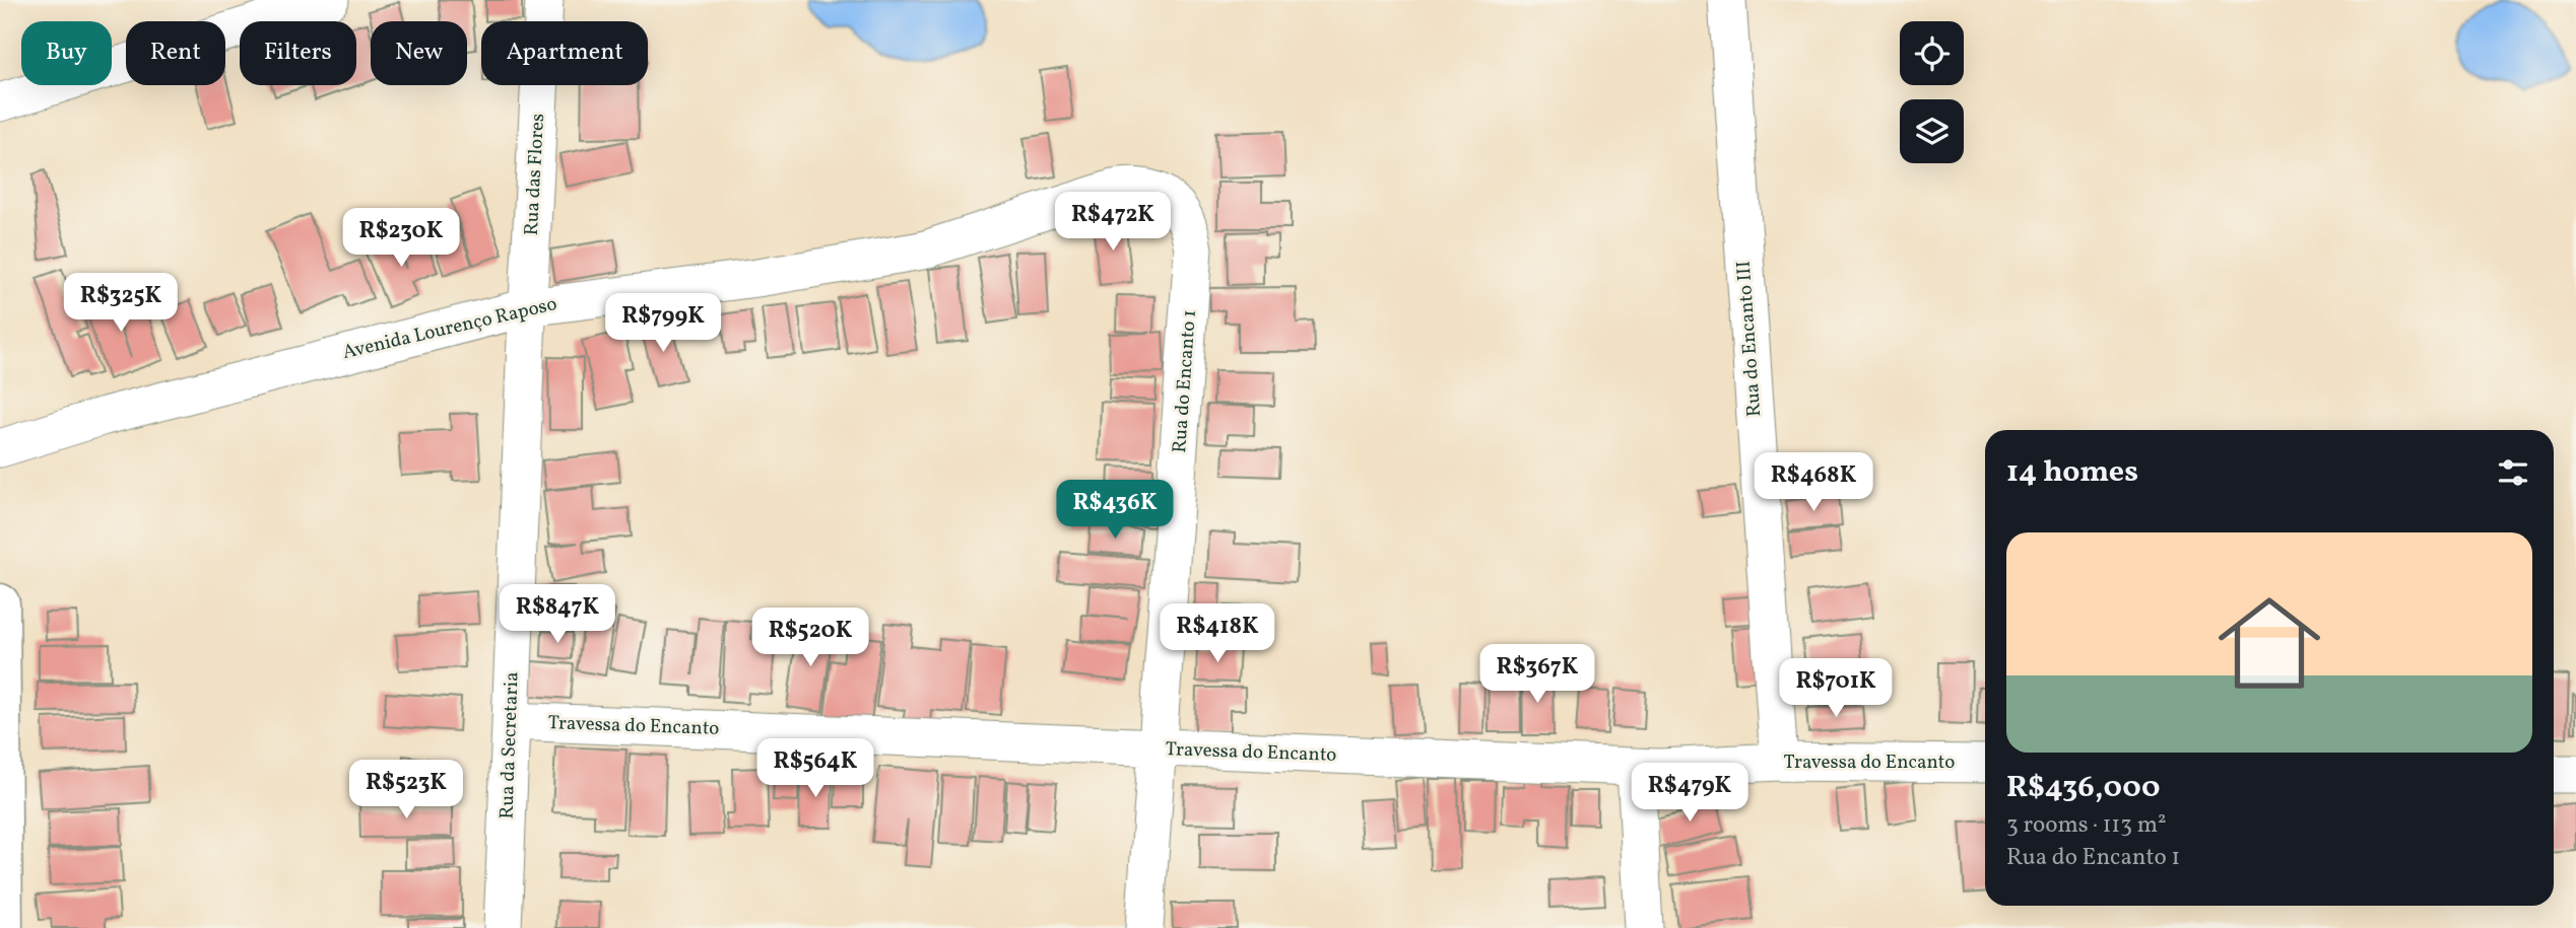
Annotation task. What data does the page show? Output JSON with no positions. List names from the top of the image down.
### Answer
{
  "streets": {
    "street": [
      "Rua das Flores",
      "Avenida Lourenço Raposo",
      "Rua do Encanto III",
      "Rua do Encanto 1",
      "Travessa do Encanto",
      "Rua da Secretaria"
    ]
  },
  "crossings": [
    ["Rua das Flores", "Avenida Lourenço Raposo"],
    ["Rua das Flores", "Rua da Secretaria"],
    ["Avenida Lourenço Raposo", "Rua do Encanto 1"],
    ["Avenida Lourenço Raposo", "Rua da Secretaria"],
    ["Rua do Encanto III", "Travessa do Encanto"],
    ["Rua do Encanto 1", "Travessa do Encanto"],
    ["Travessa do Encanto", "Rua da Secretaria"]
  ],
  "page": {
    "chip": [
      "Buy",
      "Rent",
      "Filters",
      "New",
      "Apartment"
    ],
    "price": [
      "R$472K",
      "R$230K",
      "R$325K",
      "R$799K",
      "R$468K",
      "R$436K",
      "R$847K",
      "R$418K",
      "R$520K",
      "R$367K",
      "R$701K",
      "R$564K",
      "R$523K",
      "R$479K"
    ],
    "heading": "14 homes",
    "list": [
      {
        "name": "R$436,000",
        "note": "3 rooms · 113 m² · Rua do Encanto 1"
      }
    ]
  }
}
